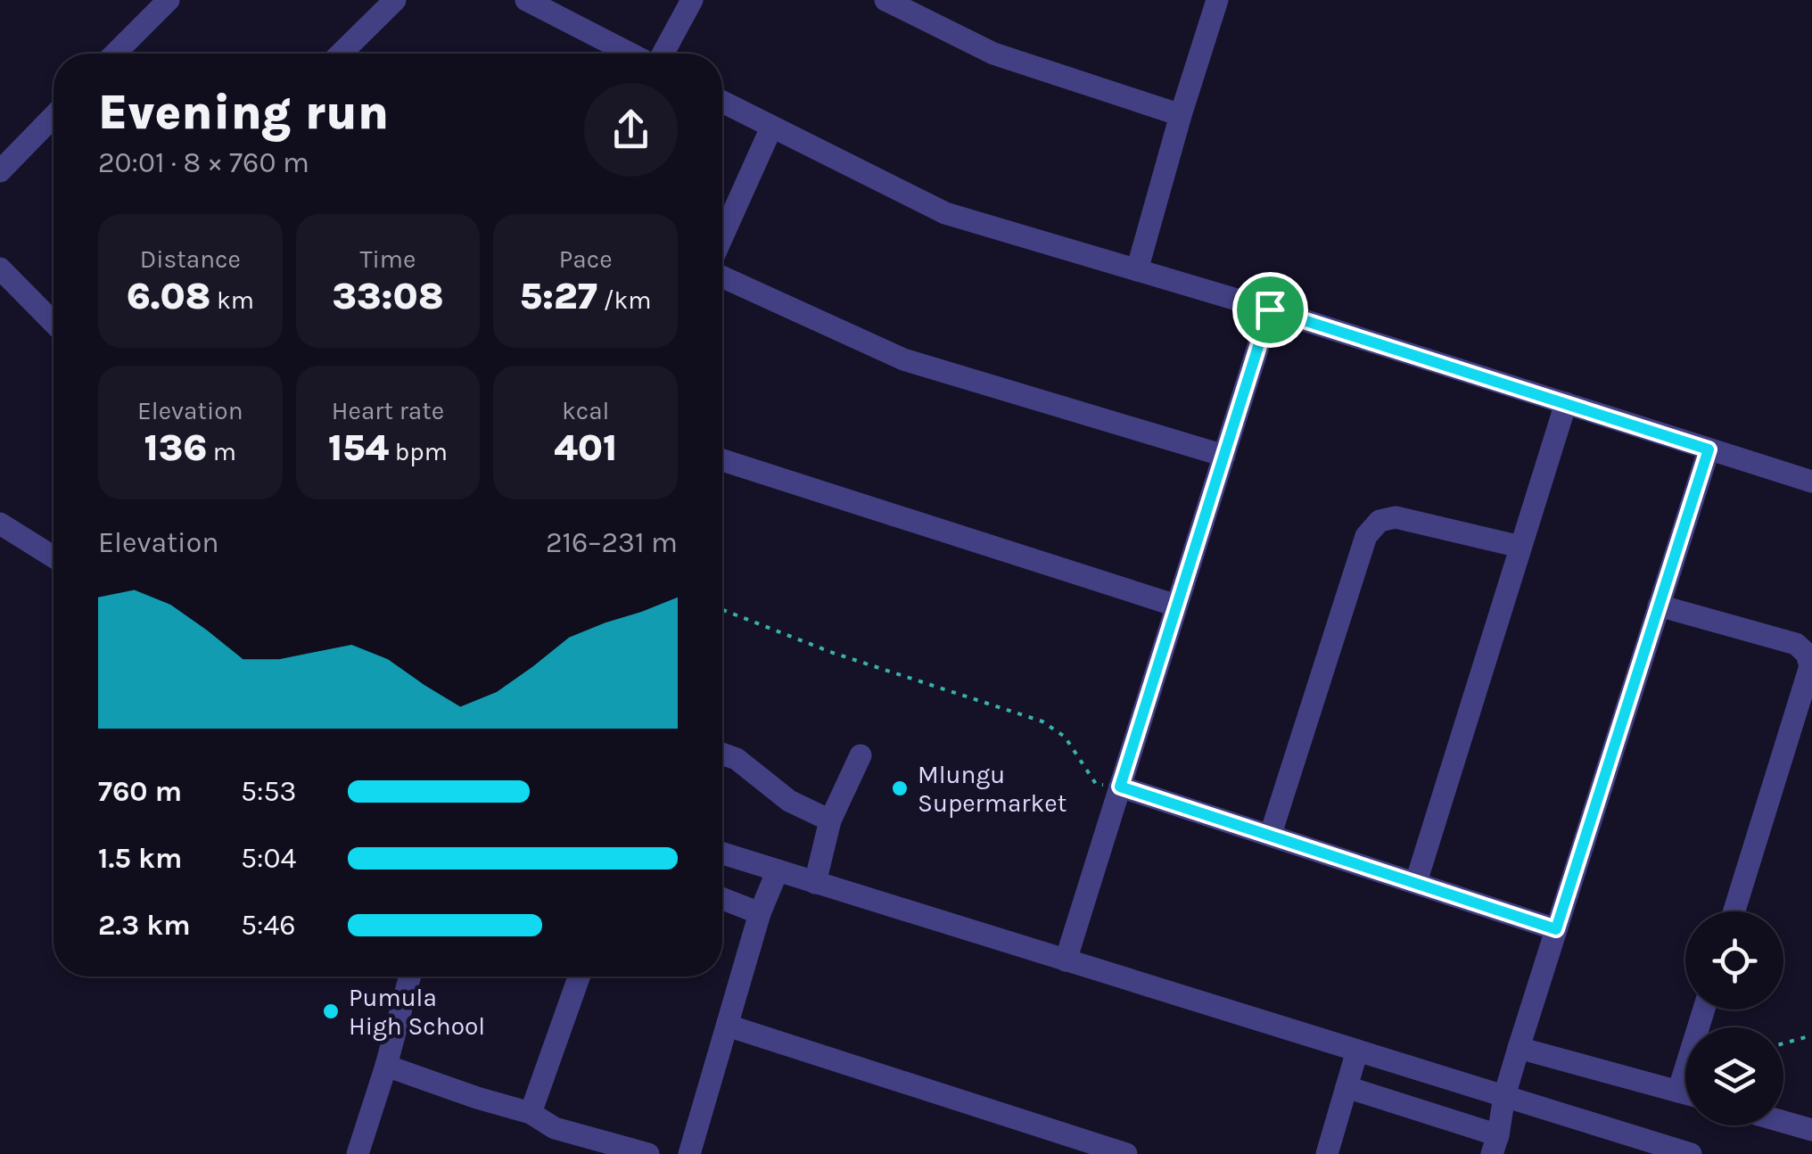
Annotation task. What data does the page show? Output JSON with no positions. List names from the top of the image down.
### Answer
{
  "places": ["Mlungu Supermarket", "Pumula High School"],
  "page": {
    "heading": ["Evening run", "20:01 · 8 × 760 m"],
    "stats": [
      ["Distance", "6.08 km"],
      ["Time", "33:08"],
      ["Pace", "5:27 /km"],
      ["Elevation", "136 m"],
      ["Heart rate", "154 bpm"],
      ["kcal", "401"]
    ],
    "chart": ["Elevation", "216–231 m"],
    "list": [
      {
        "name": "760 m",
        "note": "5:53"
      },
      {
        "name": "1.5 km",
        "note": "5:04"
      },
      {
        "name": "2.3 km",
        "note": "5:46"
      }
    ]
  }
}
